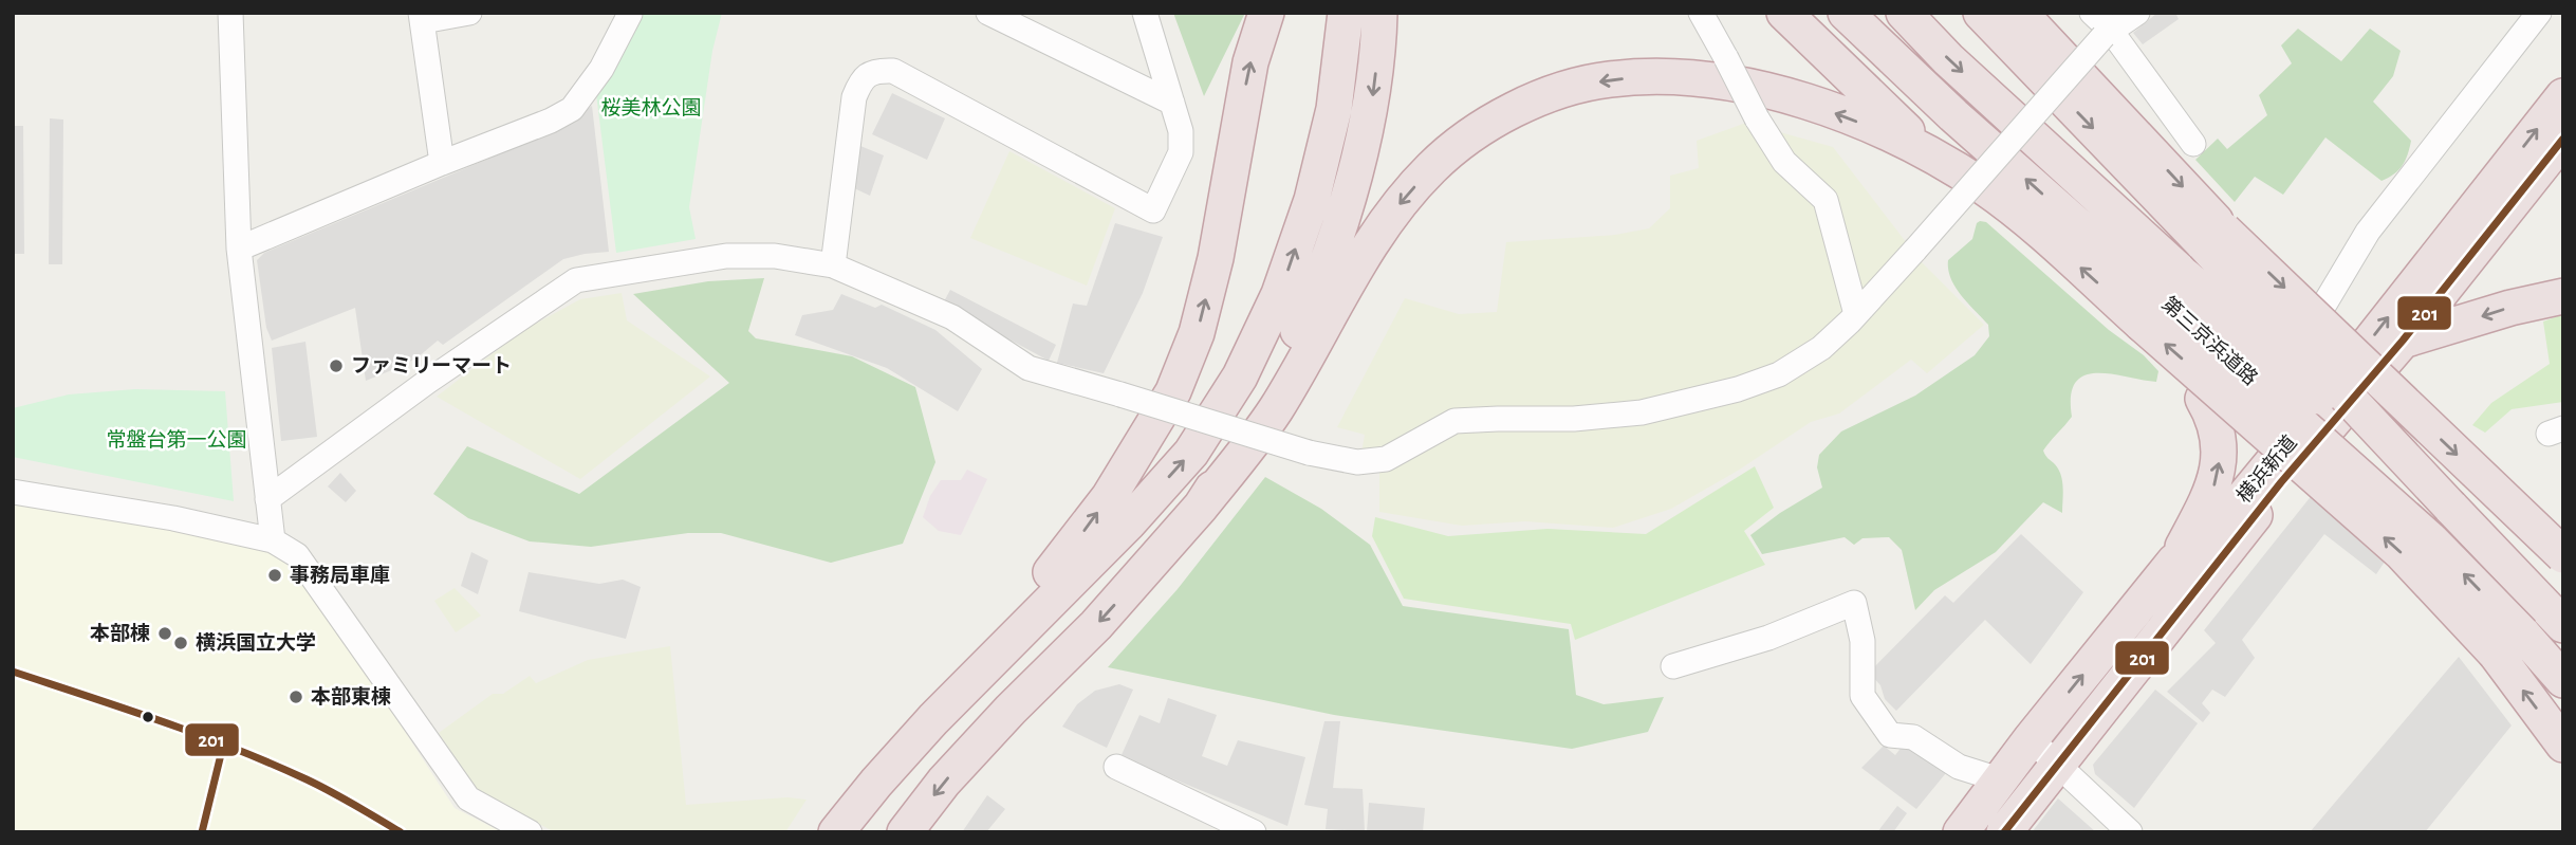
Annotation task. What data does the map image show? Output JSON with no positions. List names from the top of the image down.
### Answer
{
  "streets": {
    "highway": ["第三京浜道路", "横浜新道"]
  },
  "parks": ["桜美林公園", "常盤台第一公園"],
  "places": [
    "ファミリーマート",
    "事務局車庫",
    "本部棟",
    "横浜国立大学",
    "本部東棟"
  ],
  "lines": ["transit line 201"]
}
